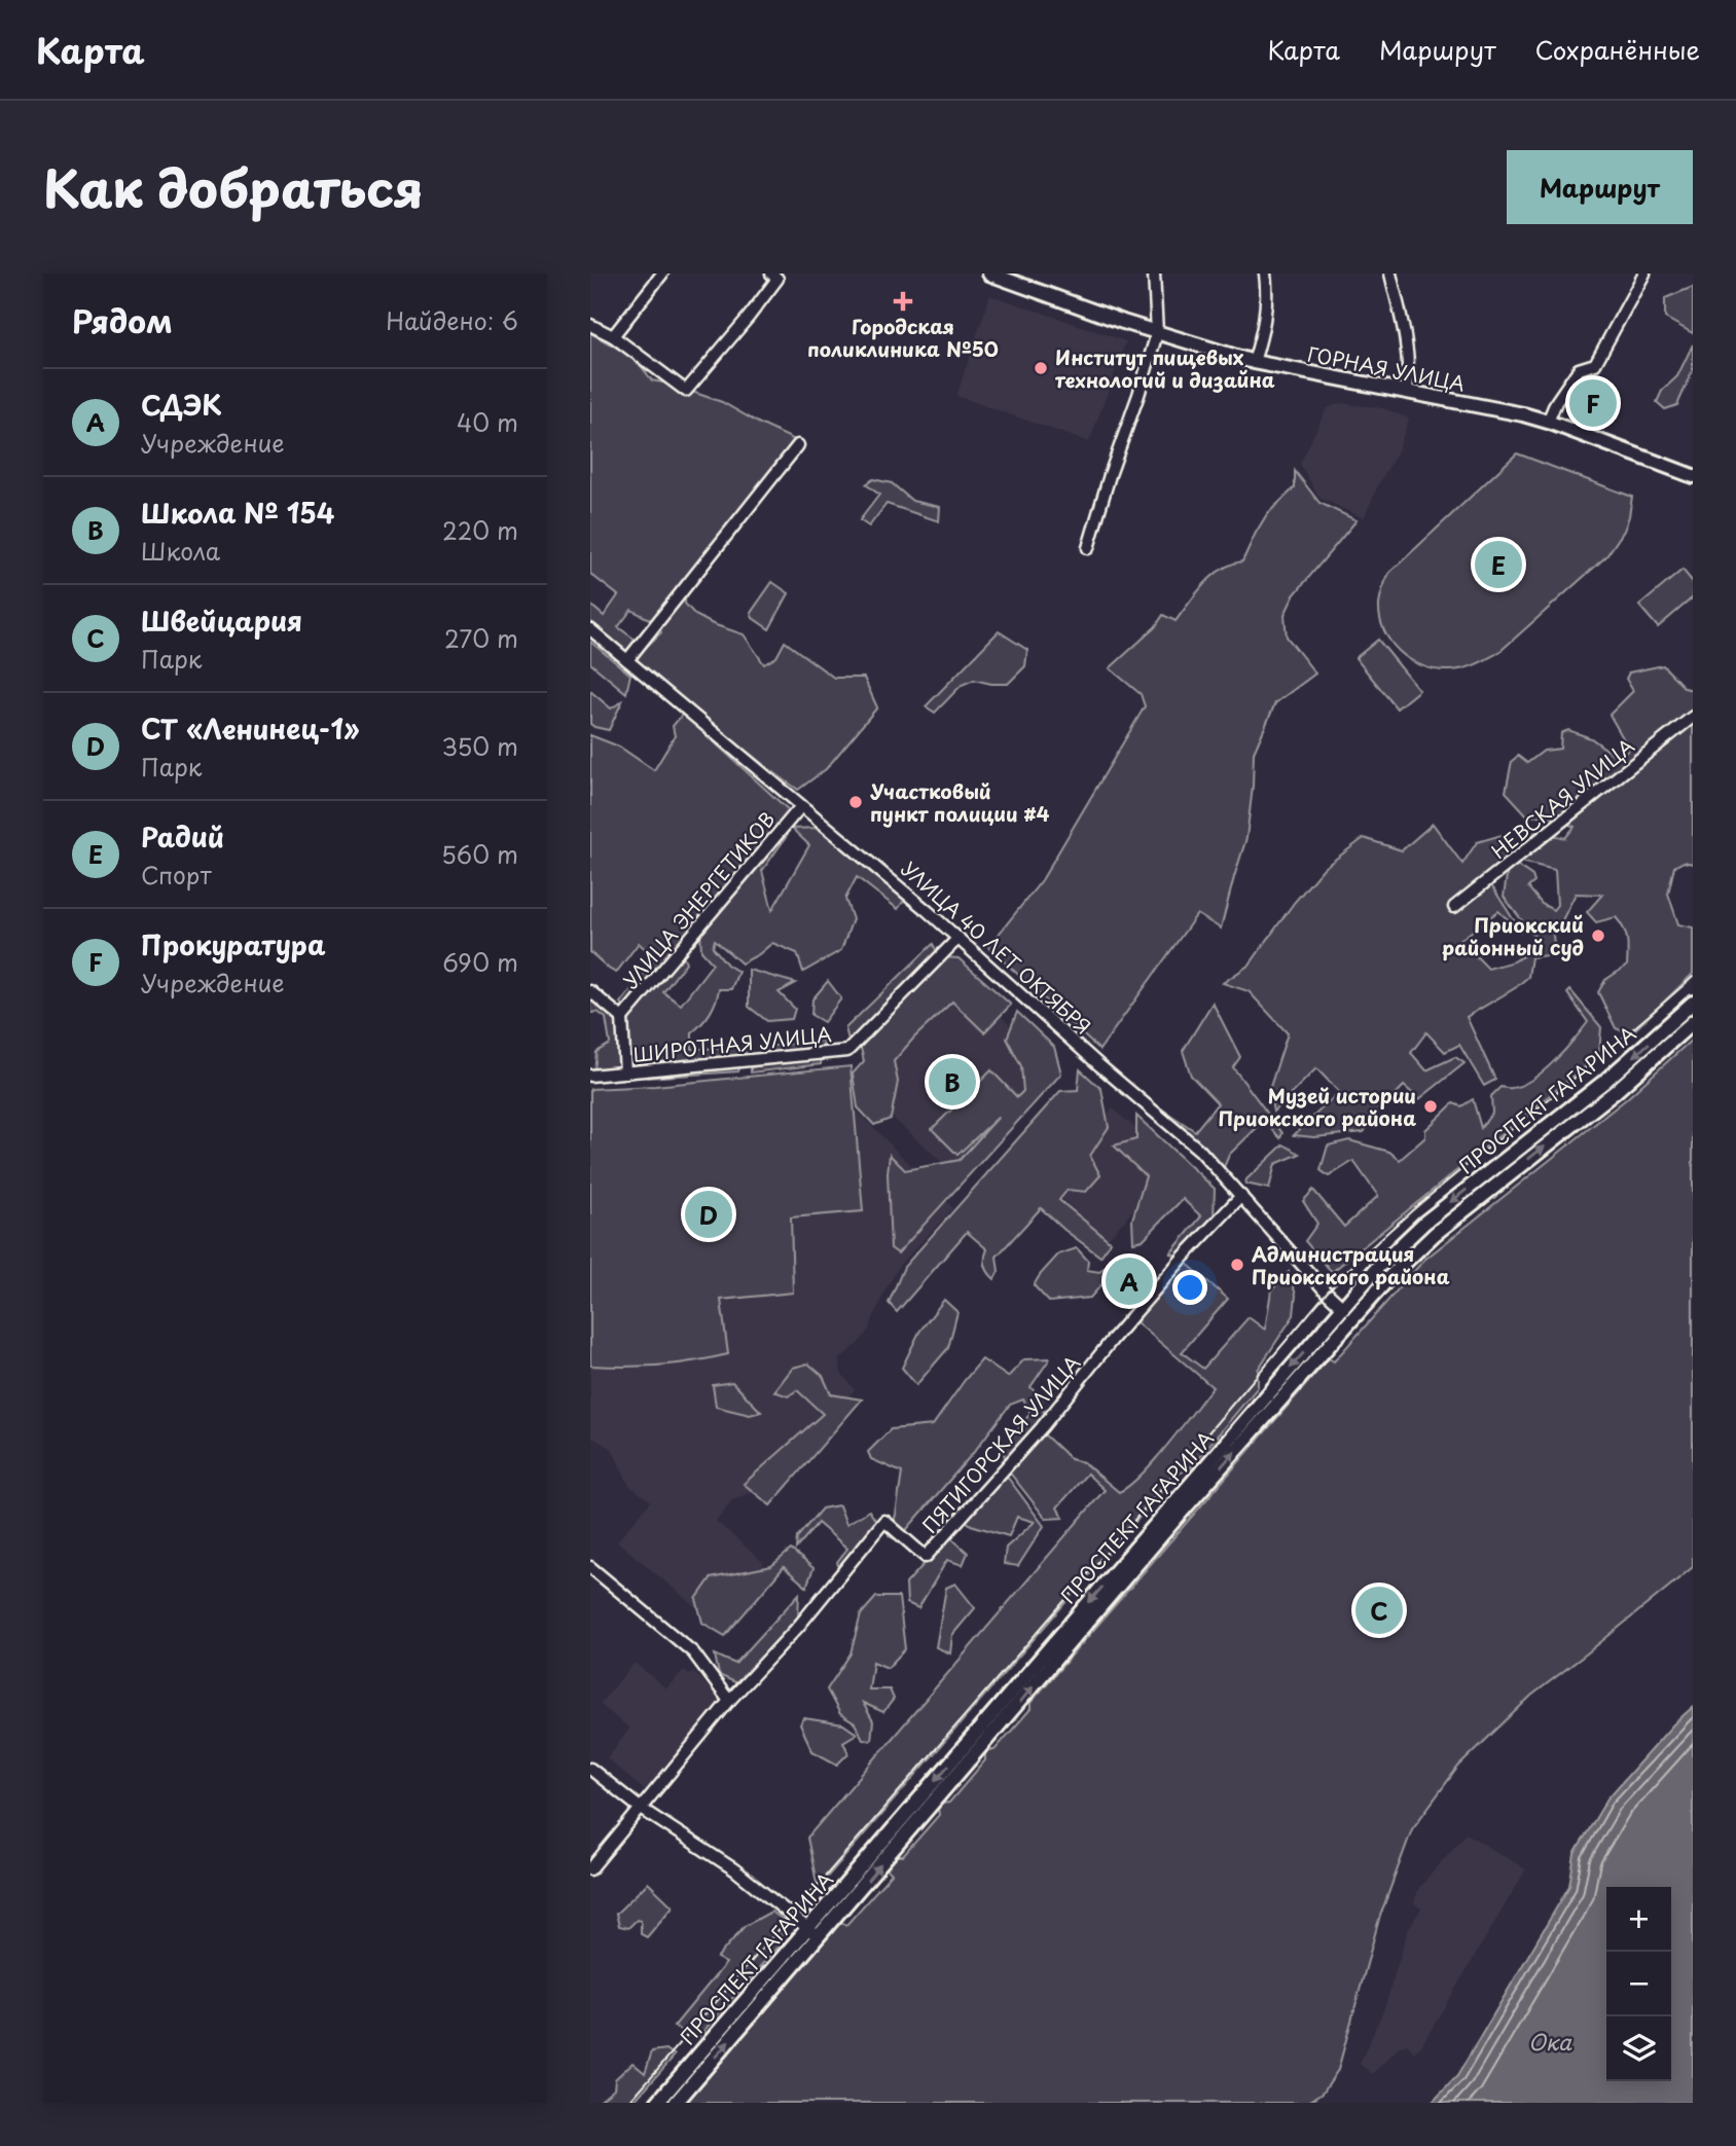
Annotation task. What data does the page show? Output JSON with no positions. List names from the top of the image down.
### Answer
{
  "streets": {
    "main road": ["ГОРНАЯ УЛИЦА", "УЛИЦА 40 ЛЕТ ОКТЯБРЯ", "ПРОСПЕКТ ГАГАРИНА"],
    "street": [
      "НЕВСКАЯ УЛИЦА",
      "УЛИЦА ЭНЕРГЕТИКОВ",
      "ШИРОТНАЯ УЛИЦА",
      "ПЯТИГОРСКАЯ УЛИЦА"
    ]
  },
  "crossings": [
    ["УЛИЦА ЭНЕРГЕТИКОВ", "УЛИЦА 40 ЛЕТ ОКТЯБРЯ"],
    ["УЛИЦА 40 ЛЕТ ОКТЯБРЯ", "ШИРОТНАЯ УЛИЦА"],
    ["УЛИЦА 40 ЛЕТ ОКТЯБРЯ", "ПРОСПЕКТ ГАГАРИНА"],
    ["УЛИЦА 40 ЛЕТ ОКТЯБРЯ", "ПЯТИГОРСКАЯ УЛИЦА"]
  ],
  "water": ["Ока"],
  "places": {
    "health": ["Городская поликлиника №50"],
    "other": [
      "Институт пищевых технологий и дизайна",
      "Участковый пункт полиции #4",
      "Приокский районный суд",
      "Музей истории Приокского района",
      "Администрация Приокского района"
    ]
  },
  "page": {
    "header": "Карта",
    "nav": ["Карта", "Маршрут", "Сохранённые"],
    "title": "Как добраться",
    "buttons": "Маршрут",
    "heading": ["Рядом", "Найдено: 6"],
    "list": [
      {
        "mark": "A",
        "name": "СДЭК",
        "note": "Учреждение",
        "value": "40 m"
      },
      {
        "mark": "B",
        "name": "Школа № 154",
        "note": "Школа",
        "value": "220 m"
      },
      {
        "mark": "C",
        "name": "Швейцария",
        "note": "Парк",
        "value": "270 m"
      },
      {
        "mark": "D",
        "name": "СТ «Ленинец-1»",
        "note": "Парк",
        "value": "350 m"
      },
      {
        "mark": "E",
        "name": "Радий",
        "note": "Спорт",
        "value": "560 m"
      },
      {
        "mark": "F",
        "name": "Прокуратура",
        "note": "Учреждение",
        "value": "690 m"
      }
    ],
    "pins": [
      "F",
      "E",
      "B",
      "D",
      "A",
      "C"
    ],
    "map_buttons": ["+", "−"]
  }
}
